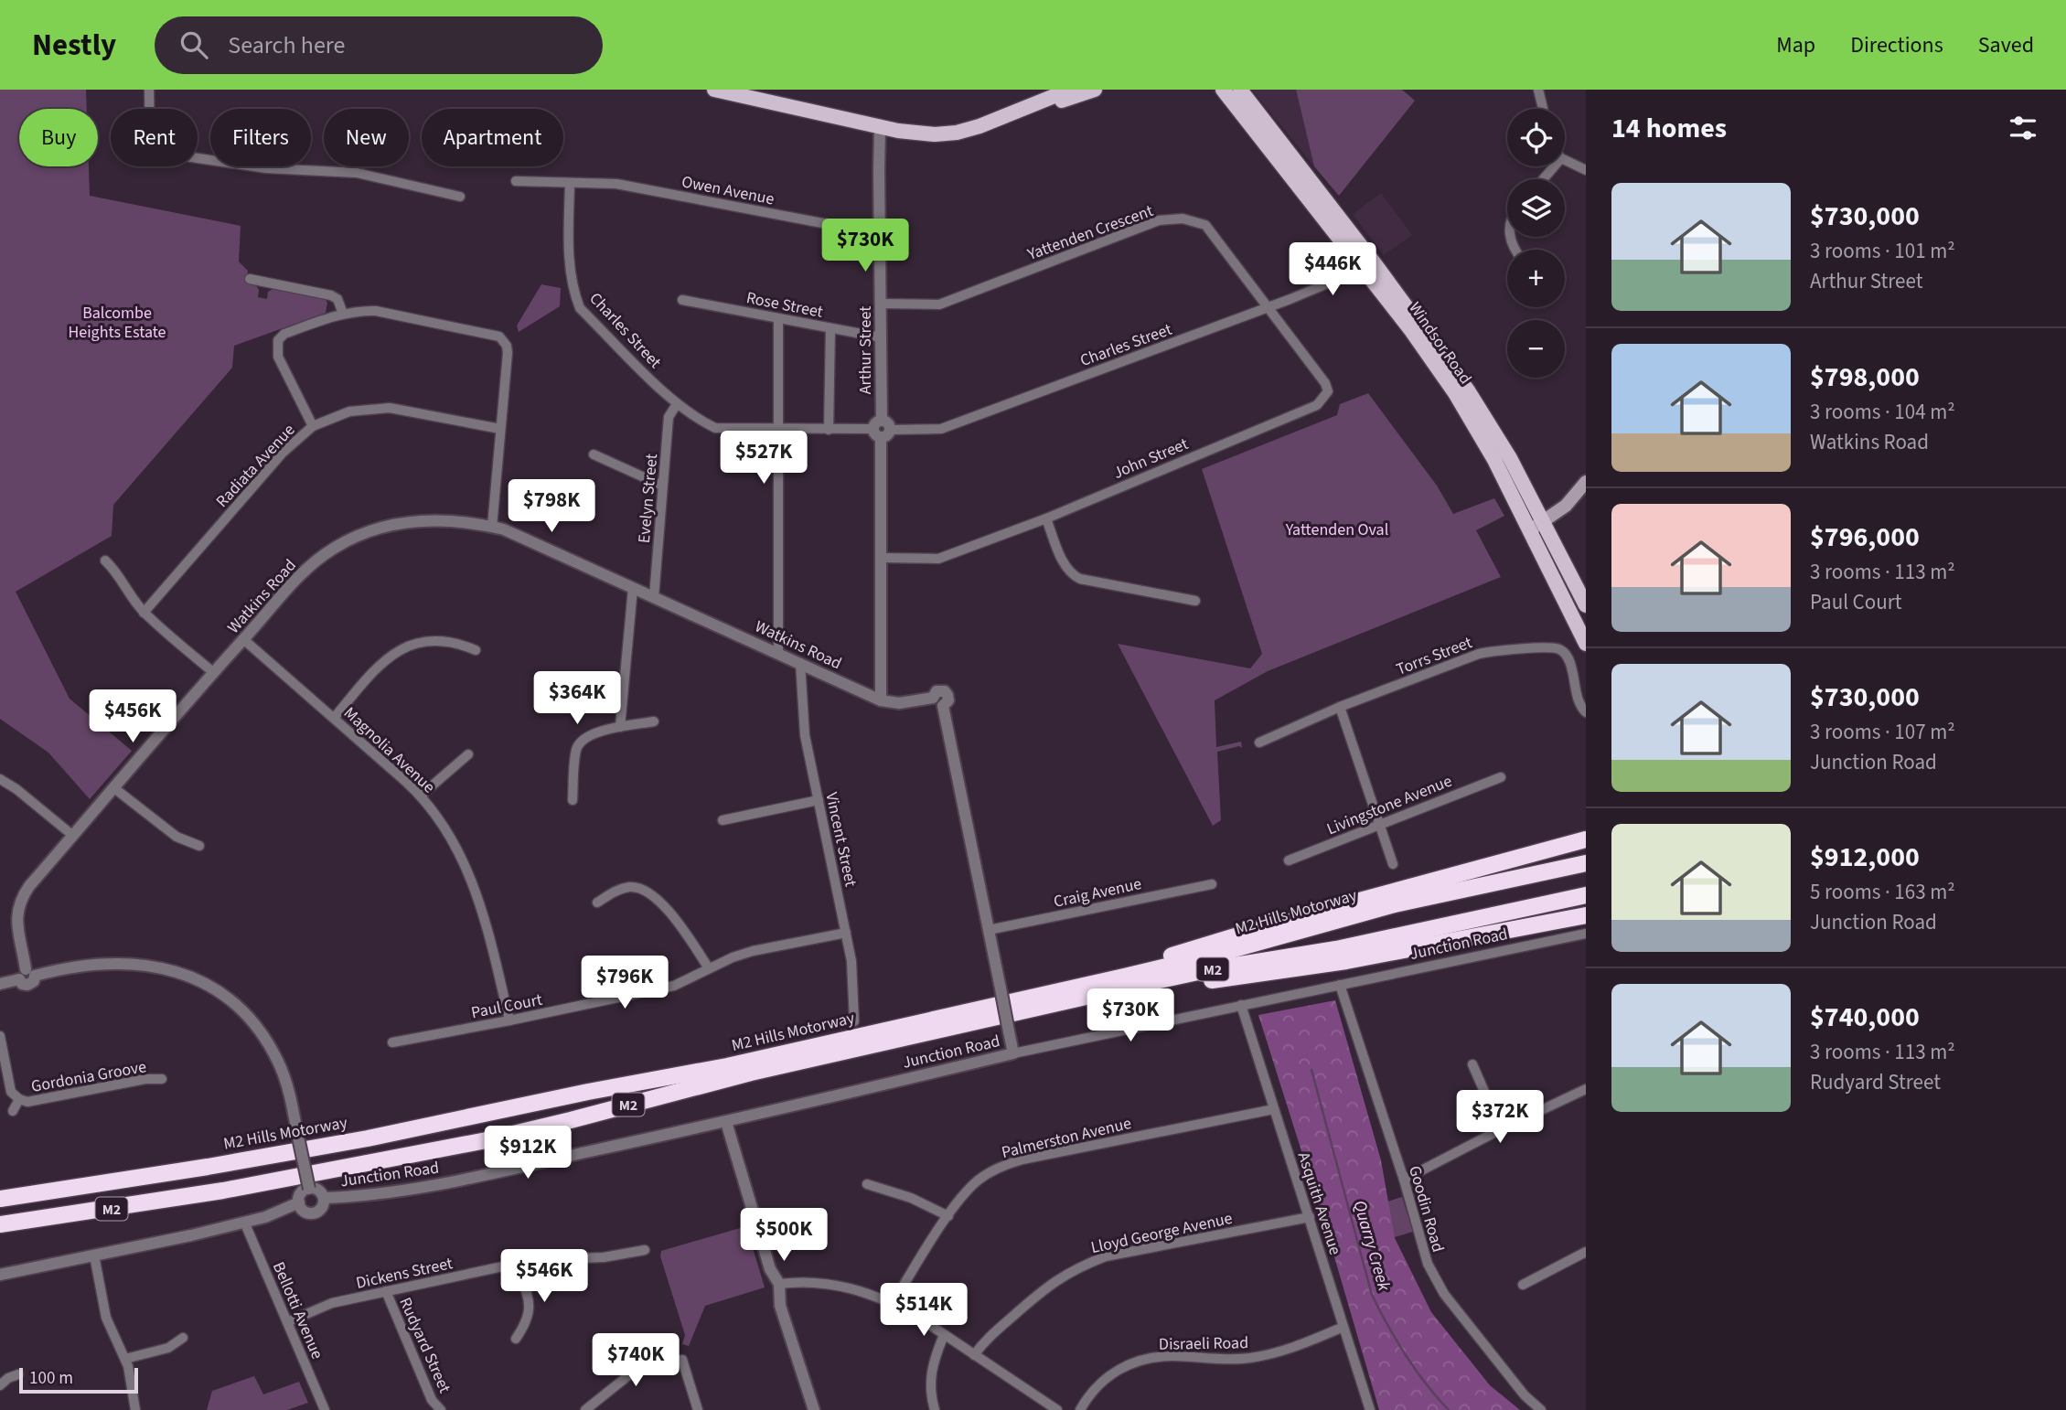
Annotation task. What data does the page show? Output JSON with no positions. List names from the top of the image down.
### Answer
{
  "streets": {
    "highway": ["M2 Hills Motorway", "M2"],
    "main road": ["Windsor Road"],
    "street": [
      "Owen Avenue",
      "Yattenden Crescent",
      "Rose Street",
      "Charles Street",
      "Arthur Street",
      "John Street",
      "Radiata Avenue",
      "Evelyn Street",
      "Watkins Road",
      "Torrs Street",
      "Magnolia Avenue",
      "Livingstone Avenue",
      "Vincent Street",
      "Craig Avenue",
      "Junction Road",
      "Paul Court",
      "Gordonia Groove",
      "Palmerston Avenue",
      "Asquith Avenue",
      "Goodin Road",
      "Lloyd George Avenue",
      "Dickens Street",
      "Bellotti Avenue",
      "Disraeli Road",
      "Rudyard Street"
    ]
  },
  "crossings": [
    ["Owen Avenue", "Charles Street"],
    ["Owen Avenue", "Arthur Street"],
    ["Yattenden Crescent", "Charles Street"],
    ["Yattenden Crescent", "Arthur Street"],
    ["Yattenden Crescent", "John Street"],
    ["Rose Street", "Arthur Street"],
    ["Charles Street", "Windsor Road"],
    ["Charles Street", "Arthur Street"],
    ["Charles Street", "John Street"],
    ["Charles Street", "Evelyn Street"],
    ["Arthur Street", "John Street"],
    ["Arthur Street", "Watkins Road"],
    ["Evelyn Street", "Watkins Road"],
    ["Watkins Road", "Magnolia Avenue"],
    ["Watkins Road", "Vincent Street"],
    ["Watkins Road", "Craig Avenue"],
    ["Magnolia Avenue", "Paul Court"],
    ["Vincent Street", "Paul Court"],
    ["Junction Road", "Asquith Avenue"],
    ["Junction Road", "Goodin Road"],
    ["Palmerston Avenue", "Asquith Avenue"],
    ["Asquith Avenue", "Lloyd George Avenue"],
    ["Asquith Avenue", "Disraeli Road"],
    ["Dickens Street", "Bellotti Avenue"],
    ["Dickens Street", "Rudyard Street"]
  ],
  "water": ["Quarry Creek"],
  "parks": ["Balcombe Heights Estate", "Yattenden Oval"],
  "scale_bar": "100 m",
  "page": {
    "header": "Nestly",
    "search": "Search here",
    "nav": ["Map", "Directions", "Saved"],
    "heading": "14 homes",
    "map_buttons": ["+", "−"],
    "chip": [
      "Buy",
      "Rent",
      "Filters",
      "New",
      "Apartment"
    ],
    "list": [
      {
        "name": "$730,000",
        "note": "3 rooms · 101 m² · Arthur Street"
      },
      {
        "name": "$798,000",
        "note": "3 rooms · 104 m² · Watkins Road"
      },
      {
        "name": "$796,000",
        "note": "3 rooms · 113 m² · Paul Court"
      },
      {
        "name": "$730,000",
        "note": "3 rooms · 107 m² · Junction Road"
      },
      {
        "name": "$912,000",
        "note": "5 rooms · 163 m² · Junction Road"
      },
      {
        "name": "$740,000",
        "note": "3 rooms · 113 m² · Rudyard Street"
      }
    ],
    "price": [
      "$730K",
      "$446K",
      "$527K",
      "$798K",
      "$364K",
      "$456K",
      "$796K",
      "$730K",
      "$372K",
      "$912K",
      "$500K",
      "$546K",
      "$514K",
      "$740K"
    ],
    "scale": "100 m"
  }
}
